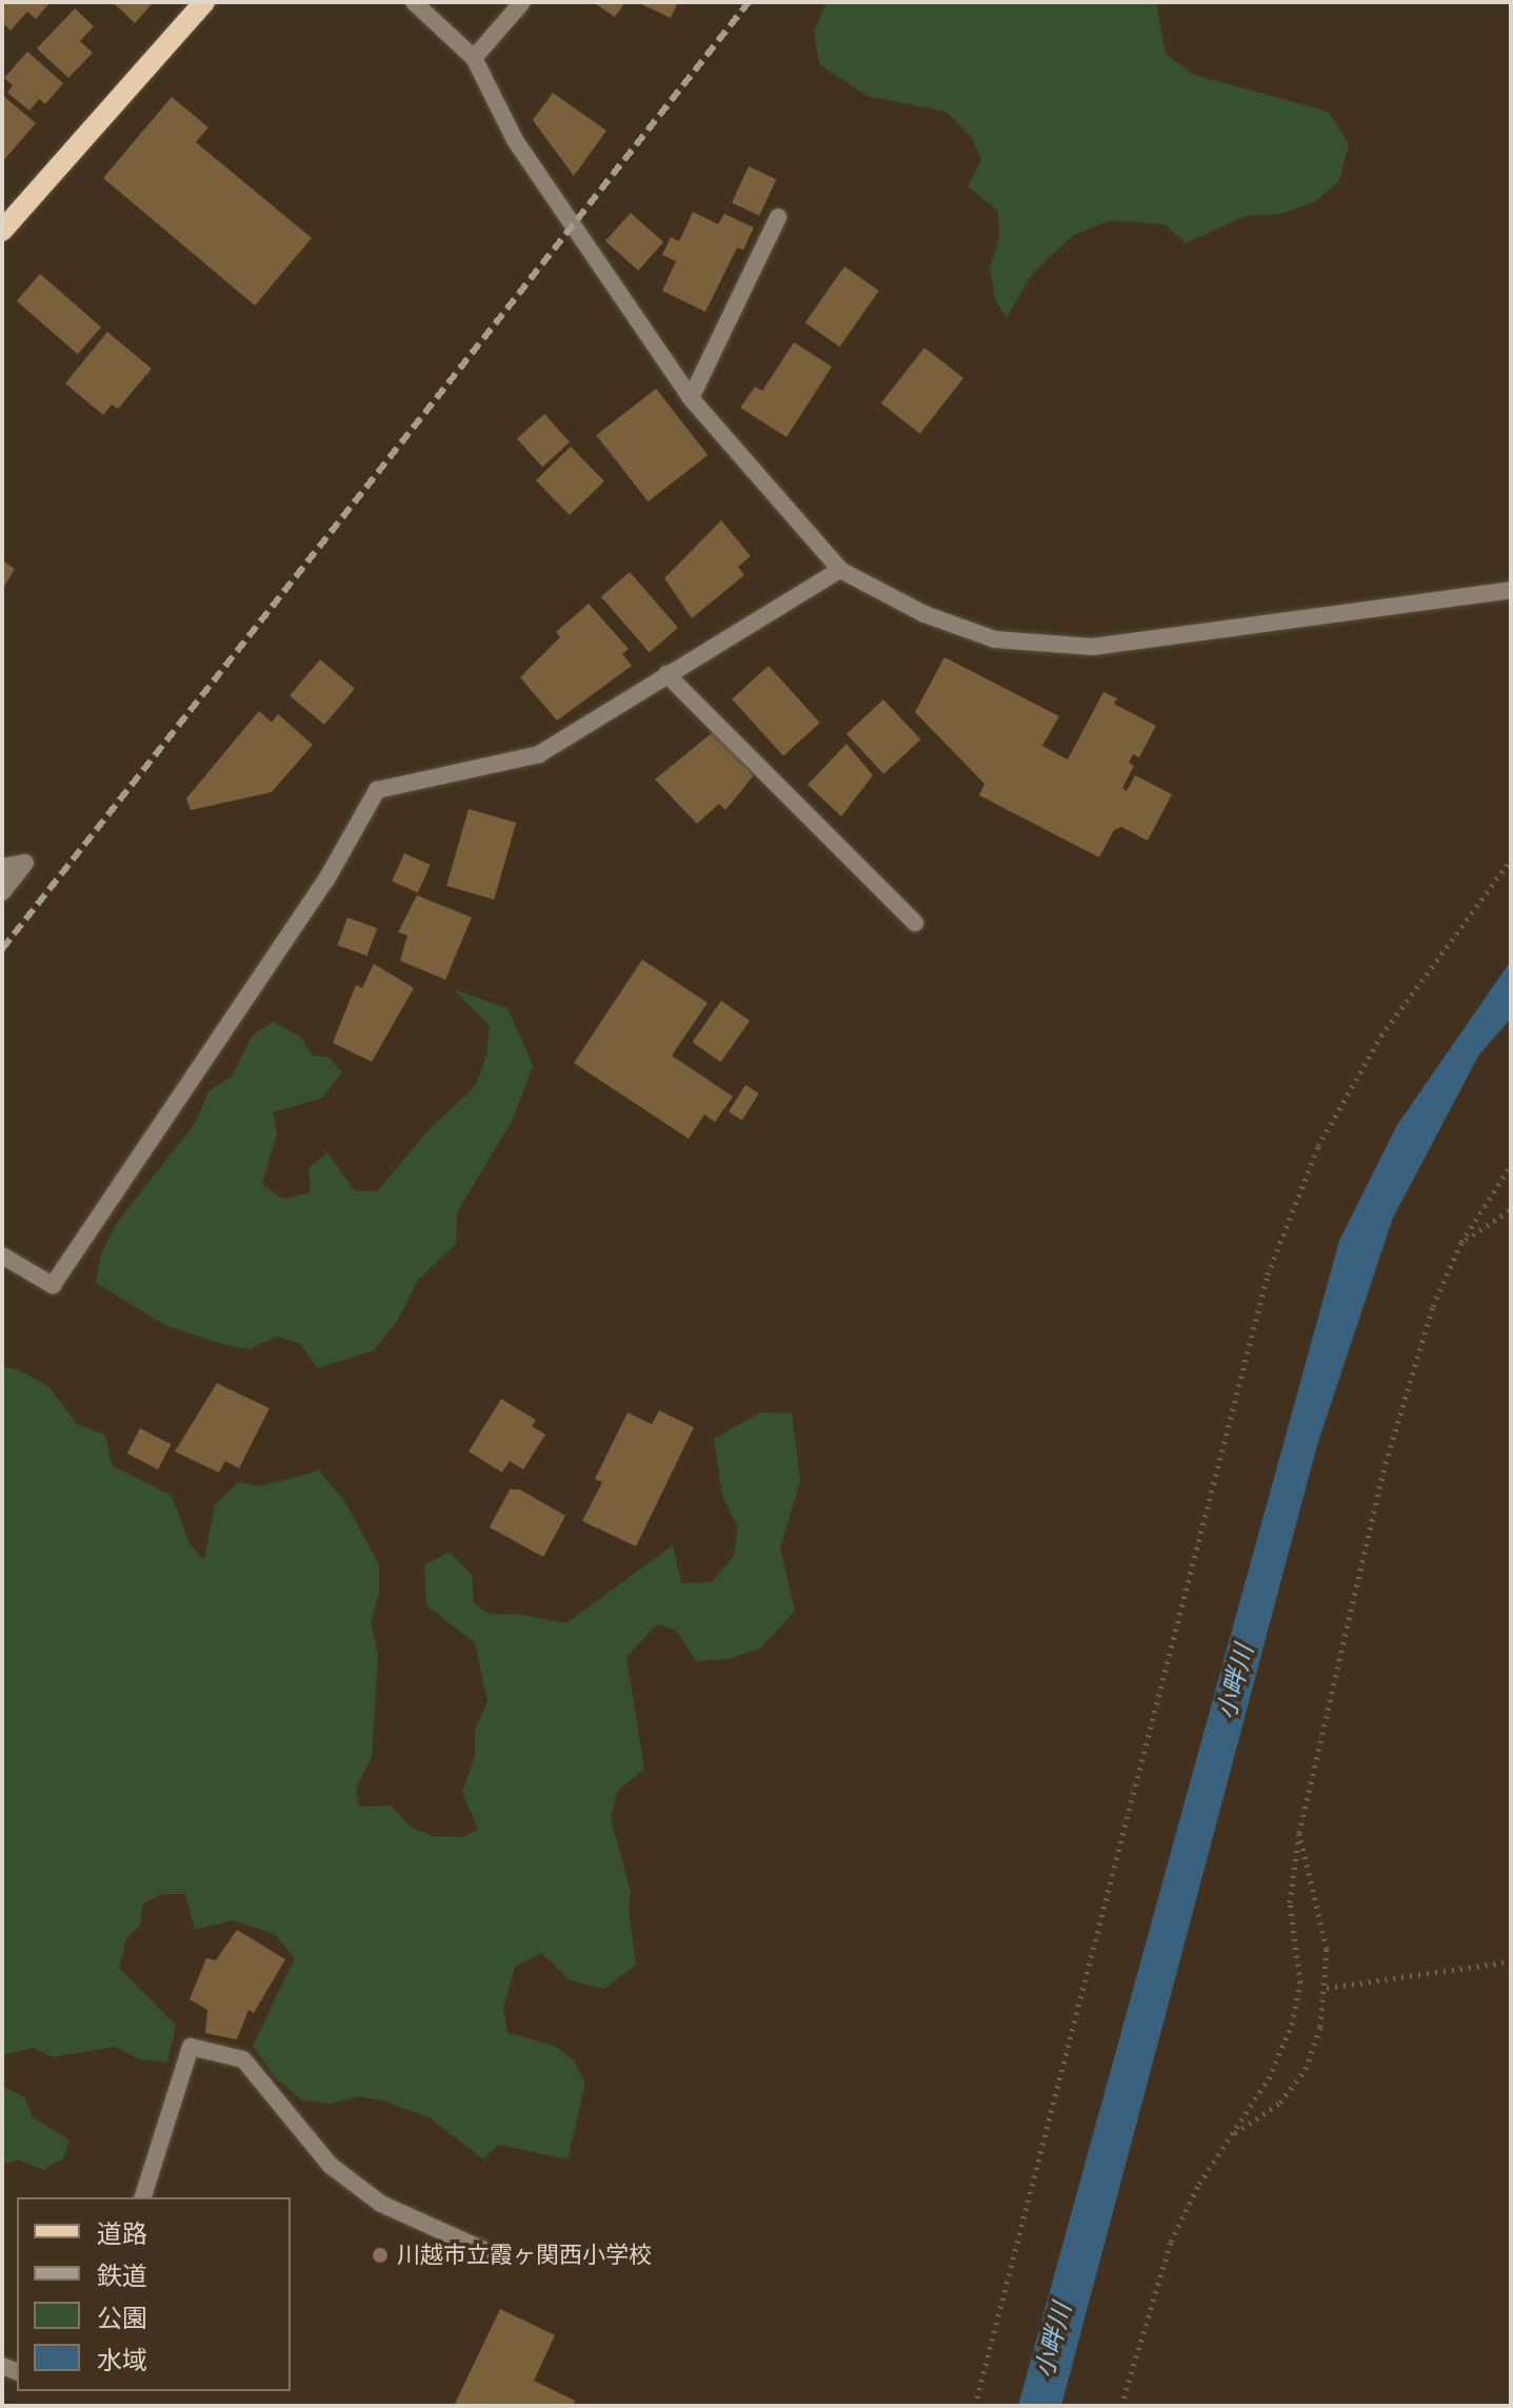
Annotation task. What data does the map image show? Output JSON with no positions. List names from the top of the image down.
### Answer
{
  "water": ["小畔川"],
  "places": ["川越市立霞ヶ関西小学校"],
  "legend": [
    "道路",
    "鉄道",
    "公園",
    "水域"
  ]
}
